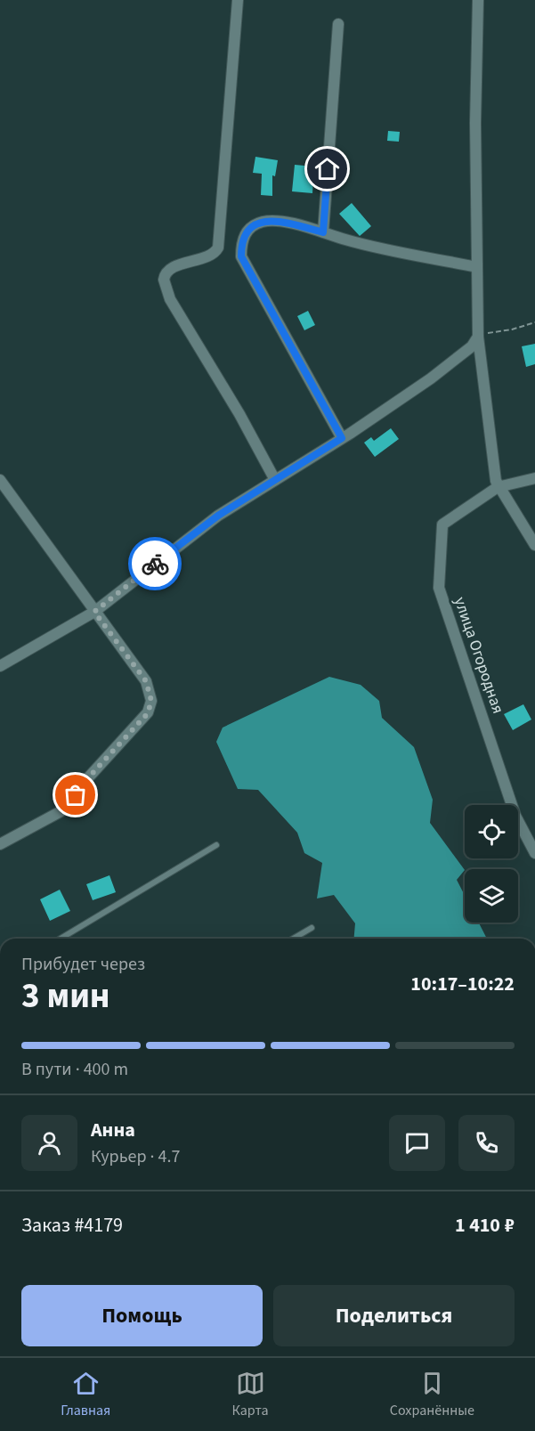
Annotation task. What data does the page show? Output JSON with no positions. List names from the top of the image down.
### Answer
{
  "streets": {
    "street": ["улица Огородная"]
  },
  "page": {
    "heading": ["3 мин", "Прибудет через", "10:17–10:22"],
    "panel": [
      "Анна",
      "Курьер · 4.7",
      "Заказ #4179",
      "1 410 ₽"
    ],
    "bar": "В пути · 400 m",
    "buttons": ["Помощь", "Поделиться"],
    "tabs": ["Главная", "Карта", "Сохранённые"]
  }
}
